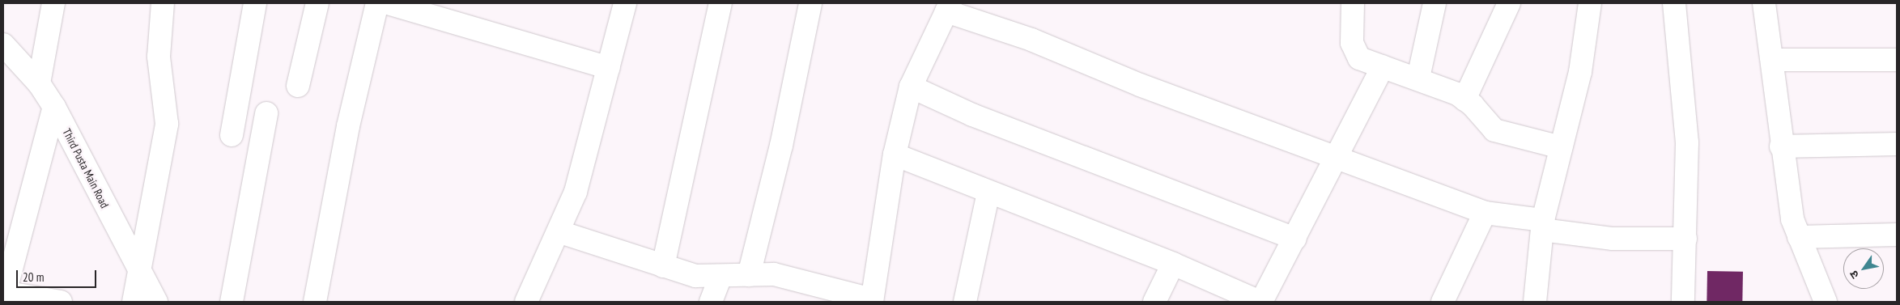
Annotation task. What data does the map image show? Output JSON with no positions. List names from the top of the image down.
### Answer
{
  "streets": {
    "street": ["Third Pusta Main Road"]
  },
  "scale_bar": "20 m",
  "north": "bottom left"
}
